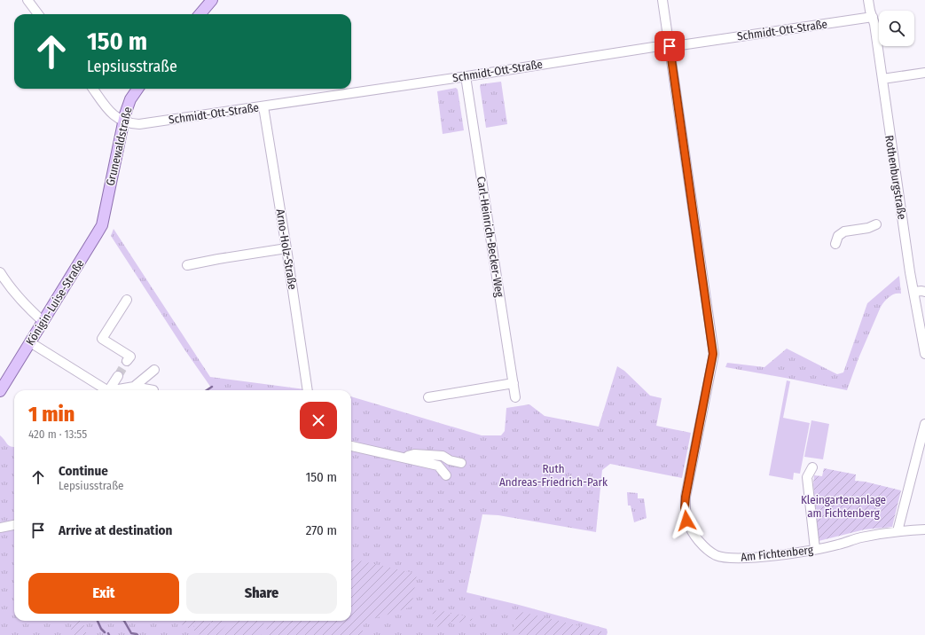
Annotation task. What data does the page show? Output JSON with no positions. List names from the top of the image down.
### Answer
{
  "streets": {
    "main road": ["Grunewaldstraße", "Königin-Luise-Straße"],
    "street": [
      "Schmidt-Ott-Straße",
      "Rothenburgstraße",
      "Carl-Heinrich-Becker-Weg",
      "Arno-Holz-Straße",
      "Am Fichtenberg"
    ]
  },
  "crossings": [
    ["Schmidt-Ott-Straße", "Grunewaldstraße"],
    ["Schmidt-Ott-Straße", "Rothenburgstraße"],
    ["Schmidt-Ott-Straße", "Carl-Heinrich-Becker-Weg"],
    ["Schmidt-Ott-Straße", "Arno-Holz-Straße"],
    ["Schmidt-Ott-Straße", "Am Fichtenberg"],
    ["Grunewaldstraße", "Königin-Luise-Straße"]
  ],
  "parks": ["Ruth Andreas-Friedrich-Park", "Kleingartenanlage am Fichtenberg"],
  "page": {
    "turn": ["150 m", "Lepsiusstraße"],
    "heading": ["1 min", "420 m · 13:55"],
    "list": [
      {
        "name": "Continue",
        "note": "Lepsiusstraße",
        "value": "150 m"
      },
      {
        "name": "Arrive at destination",
        "value": "270 m"
      }
    ],
    "buttons": ["Exit", "Share"]
  }
}
